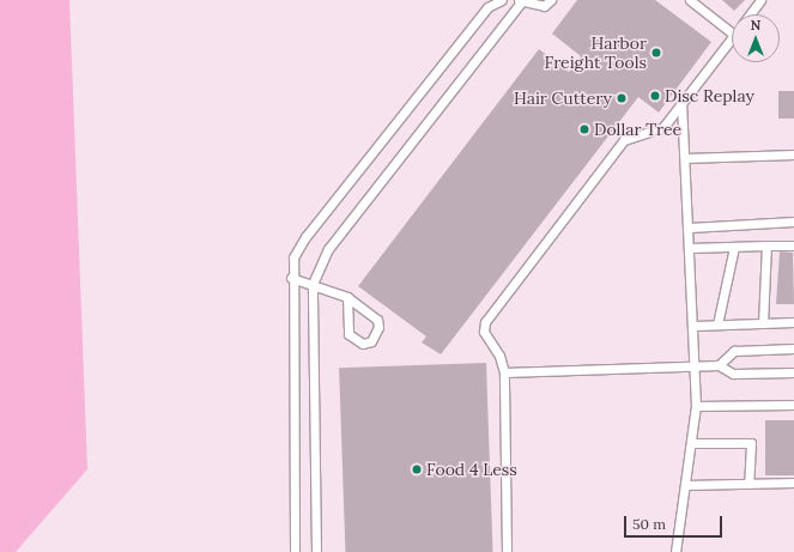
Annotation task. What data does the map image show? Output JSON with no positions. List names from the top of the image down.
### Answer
{
  "places": [
    "Harbor Freight Tools",
    "Disc Replay",
    "Hair Cuttery",
    "Dollar Tree",
    "Food 4 Less"
  ],
  "scale_bar": "50 m",
  "north": "top"
}
